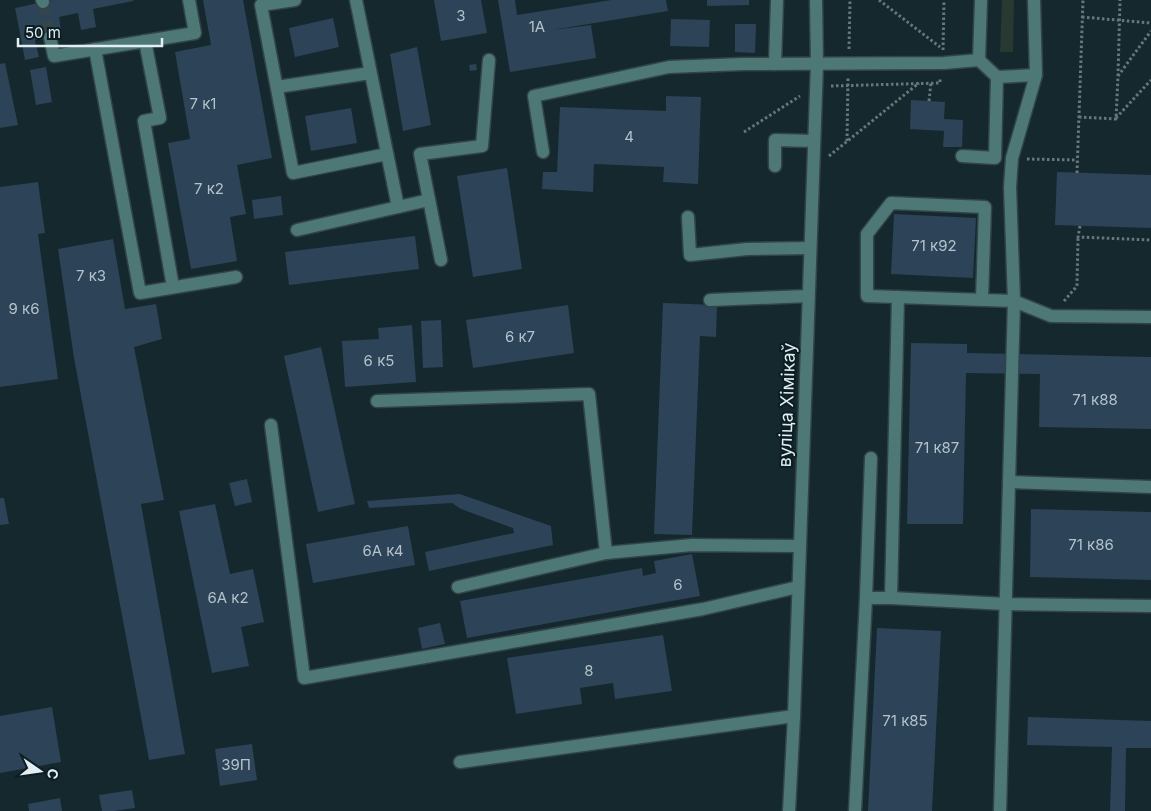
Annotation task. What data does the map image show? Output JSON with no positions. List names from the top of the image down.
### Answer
{
  "streets": {
    "street": ["вуліца Хімікаў"]
  },
  "house_numbers": [
    "3",
    "1А",
    "7 к1",
    "4",
    "7 к2",
    "71 к92",
    "7 к3",
    "9 к6",
    "6 к7",
    "6 к5",
    "71 к88",
    "71 к87",
    "71 к86",
    "6А к4",
    "6",
    "6А к2",
    "8",
    "71 к85",
    "39П"
  ],
  "scale_bar": "50 m",
  "north": "right"
}
